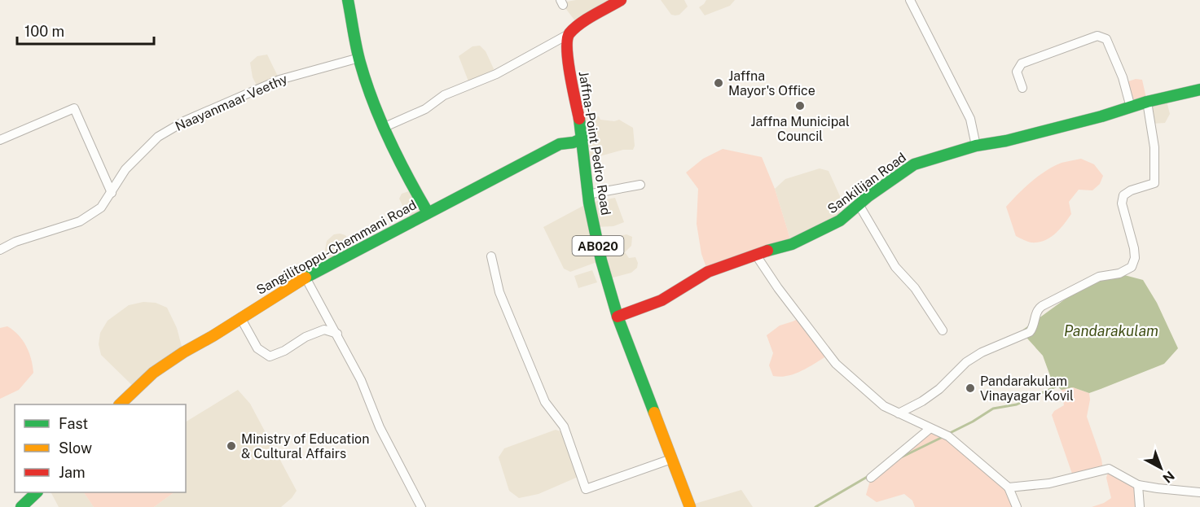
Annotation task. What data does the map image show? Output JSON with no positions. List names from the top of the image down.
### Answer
{
  "streets": {
    "main road": [
      "Jaffna-Point Pedro Road",
      "Sankilijan Road",
      "AB020",
      "Sangilitoppu-Chemmani Road"
    ],
    "street": ["Naayanmaar Veethy"]
  },
  "crossings": [
    ["Jaffna-Point Pedro Road", "Sankilijan Road"],
    ["Jaffna-Point Pedro Road", "Sangilitoppu-Chemmani Road"]
  ],
  "water": ["Pandarakulam"],
  "places": [
    "Jaffna Mayor's Office",
    "Jaffna Municipal Council",
    "Pandarakulam Vinayagar Kovil",
    "Ministry of Education & Cultural Affairs"
  ],
  "legend": ["Fast", "Slow", "Jam"],
  "scale_bar": "100 m",
  "north": "bottom right"
}
